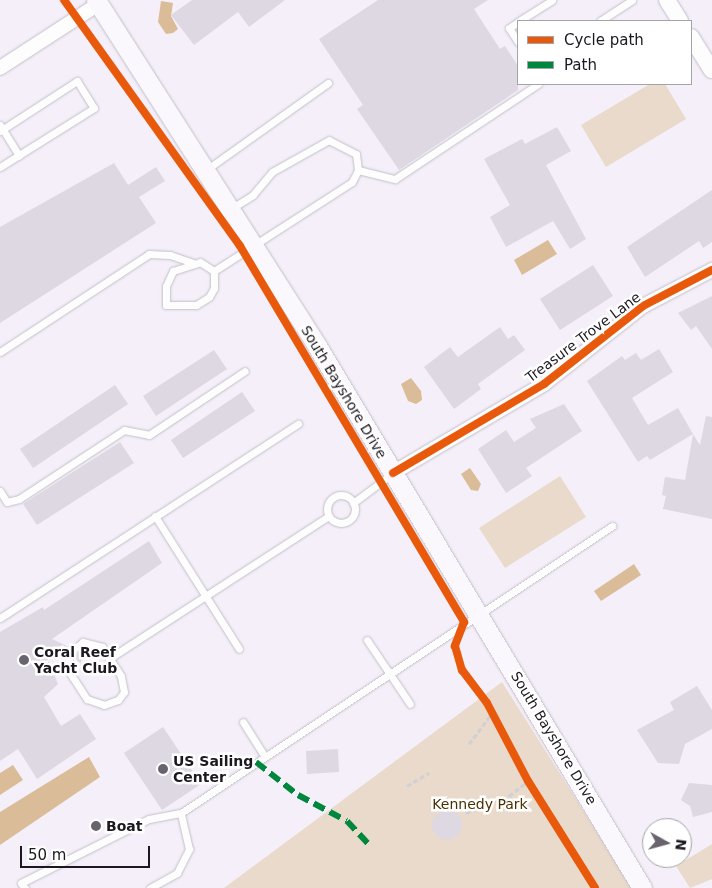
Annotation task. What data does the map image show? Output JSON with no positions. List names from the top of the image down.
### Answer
{
  "streets": {
    "main road": ["South Bayshore Drive"],
    "street": ["Treasure Trove Lane"]
  },
  "crossings": [
    ["Treasure Trove Lane", "South Bayshore Drive"]
  ],
  "parks": ["Kennedy Park"],
  "places": ["Coral Reef Yacht Club", "US Sailing Center", "Boat"],
  "legend": ["Cycle path", "Path"],
  "scale_bar": "50 m",
  "north": "right"
}
